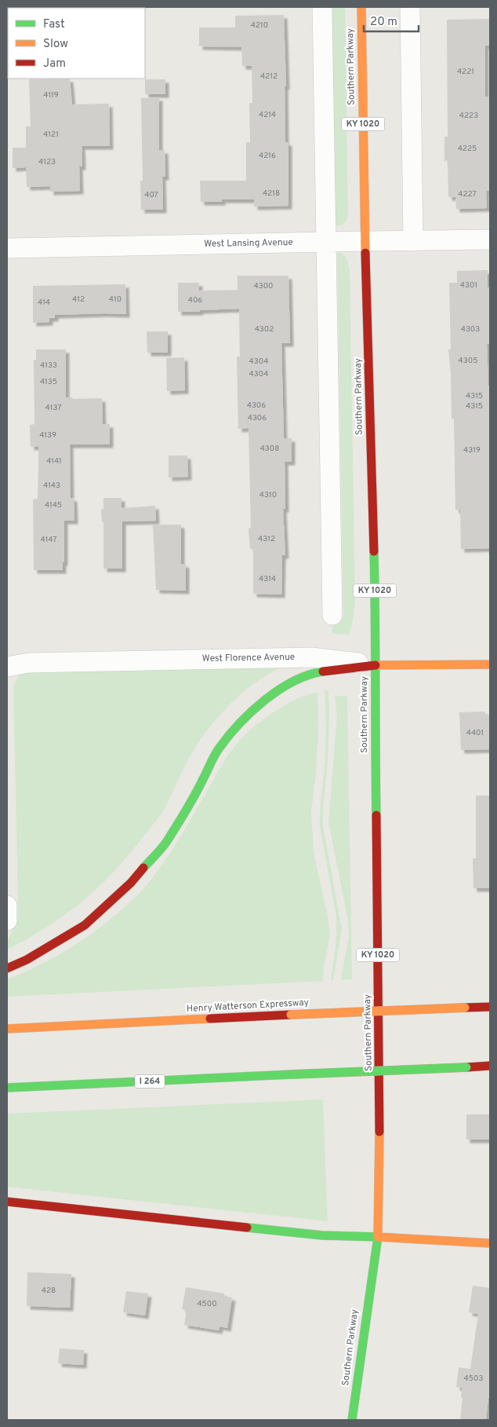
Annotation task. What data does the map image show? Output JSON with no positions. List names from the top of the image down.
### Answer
{
  "streets": {
    "main road": [
      "Southern Parkway",
      "KY 1020",
      "West Florence Avenue",
      "Henry Watterson Expressway",
      "I 264"
    ],
    "street": ["West Lansing Avenue"]
  },
  "crossings": [
    ["Southern Parkway", "West Lansing Avenue"],
    ["Southern Parkway", "West Florence Avenue"]
  ],
  "house_numbers": [
    "4210",
    "4221",
    "4212",
    "4119",
    "4214",
    "4223",
    "4121",
    "4225",
    "4216",
    "4123",
    "4218",
    "4227",
    "407",
    "4301",
    "4300",
    "412",
    "410",
    "406",
    "414",
    "4302",
    "4303",
    "4305",
    "4304",
    "4133",
    "4304",
    "4135",
    "4315",
    "4306",
    "4315",
    "4137",
    "4306",
    "4139",
    "4308",
    "4319",
    "4141",
    "4143",
    "4310",
    "4145",
    "4312",
    "4147",
    "4314",
    "4401",
    "428",
    "4500",
    "4503"
  ],
  "legend": ["Fast", "Slow", "Jam"],
  "scale_bar": "20 m"
}
